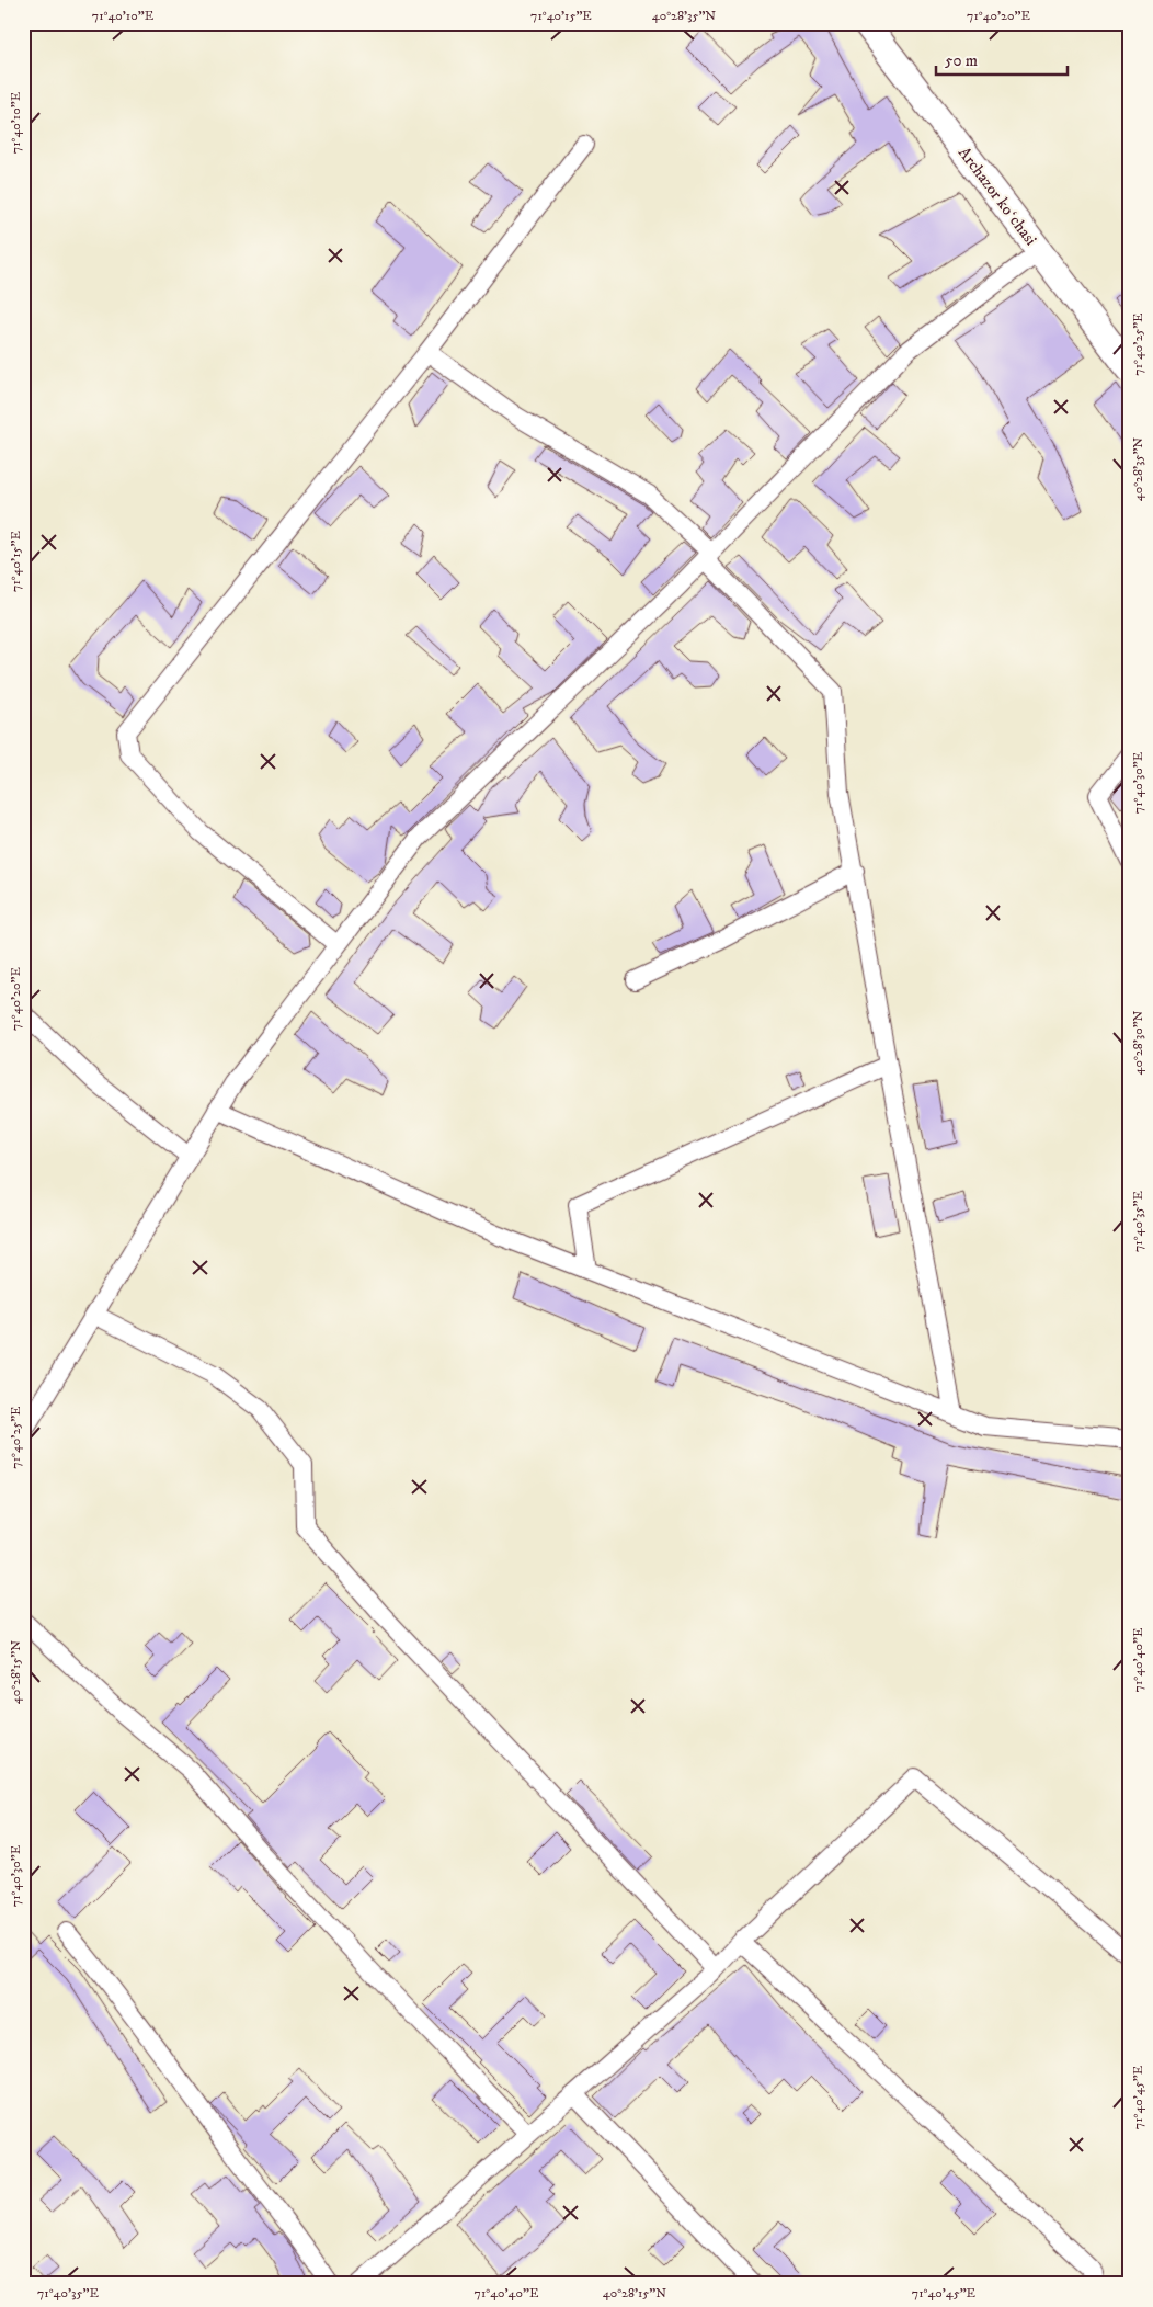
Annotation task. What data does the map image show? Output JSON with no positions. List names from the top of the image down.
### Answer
{
  "streets": {
    "street": ["Archazor koʻchasi"]
  },
  "scale_bar": "50 m",
  "coordinates": [
    "71°40'10\"E",
    "71°40'15\"E",
    "40°28'35\"N",
    "71°40'20\"E",
    "71°40'25\"E",
    "71°40'30\"E",
    "40°28'30\"N",
    "71°40'35\"E",
    "71°40'40\"E",
    "40°28'15\"N",
    "71°40'45\"E"
  ]
}
